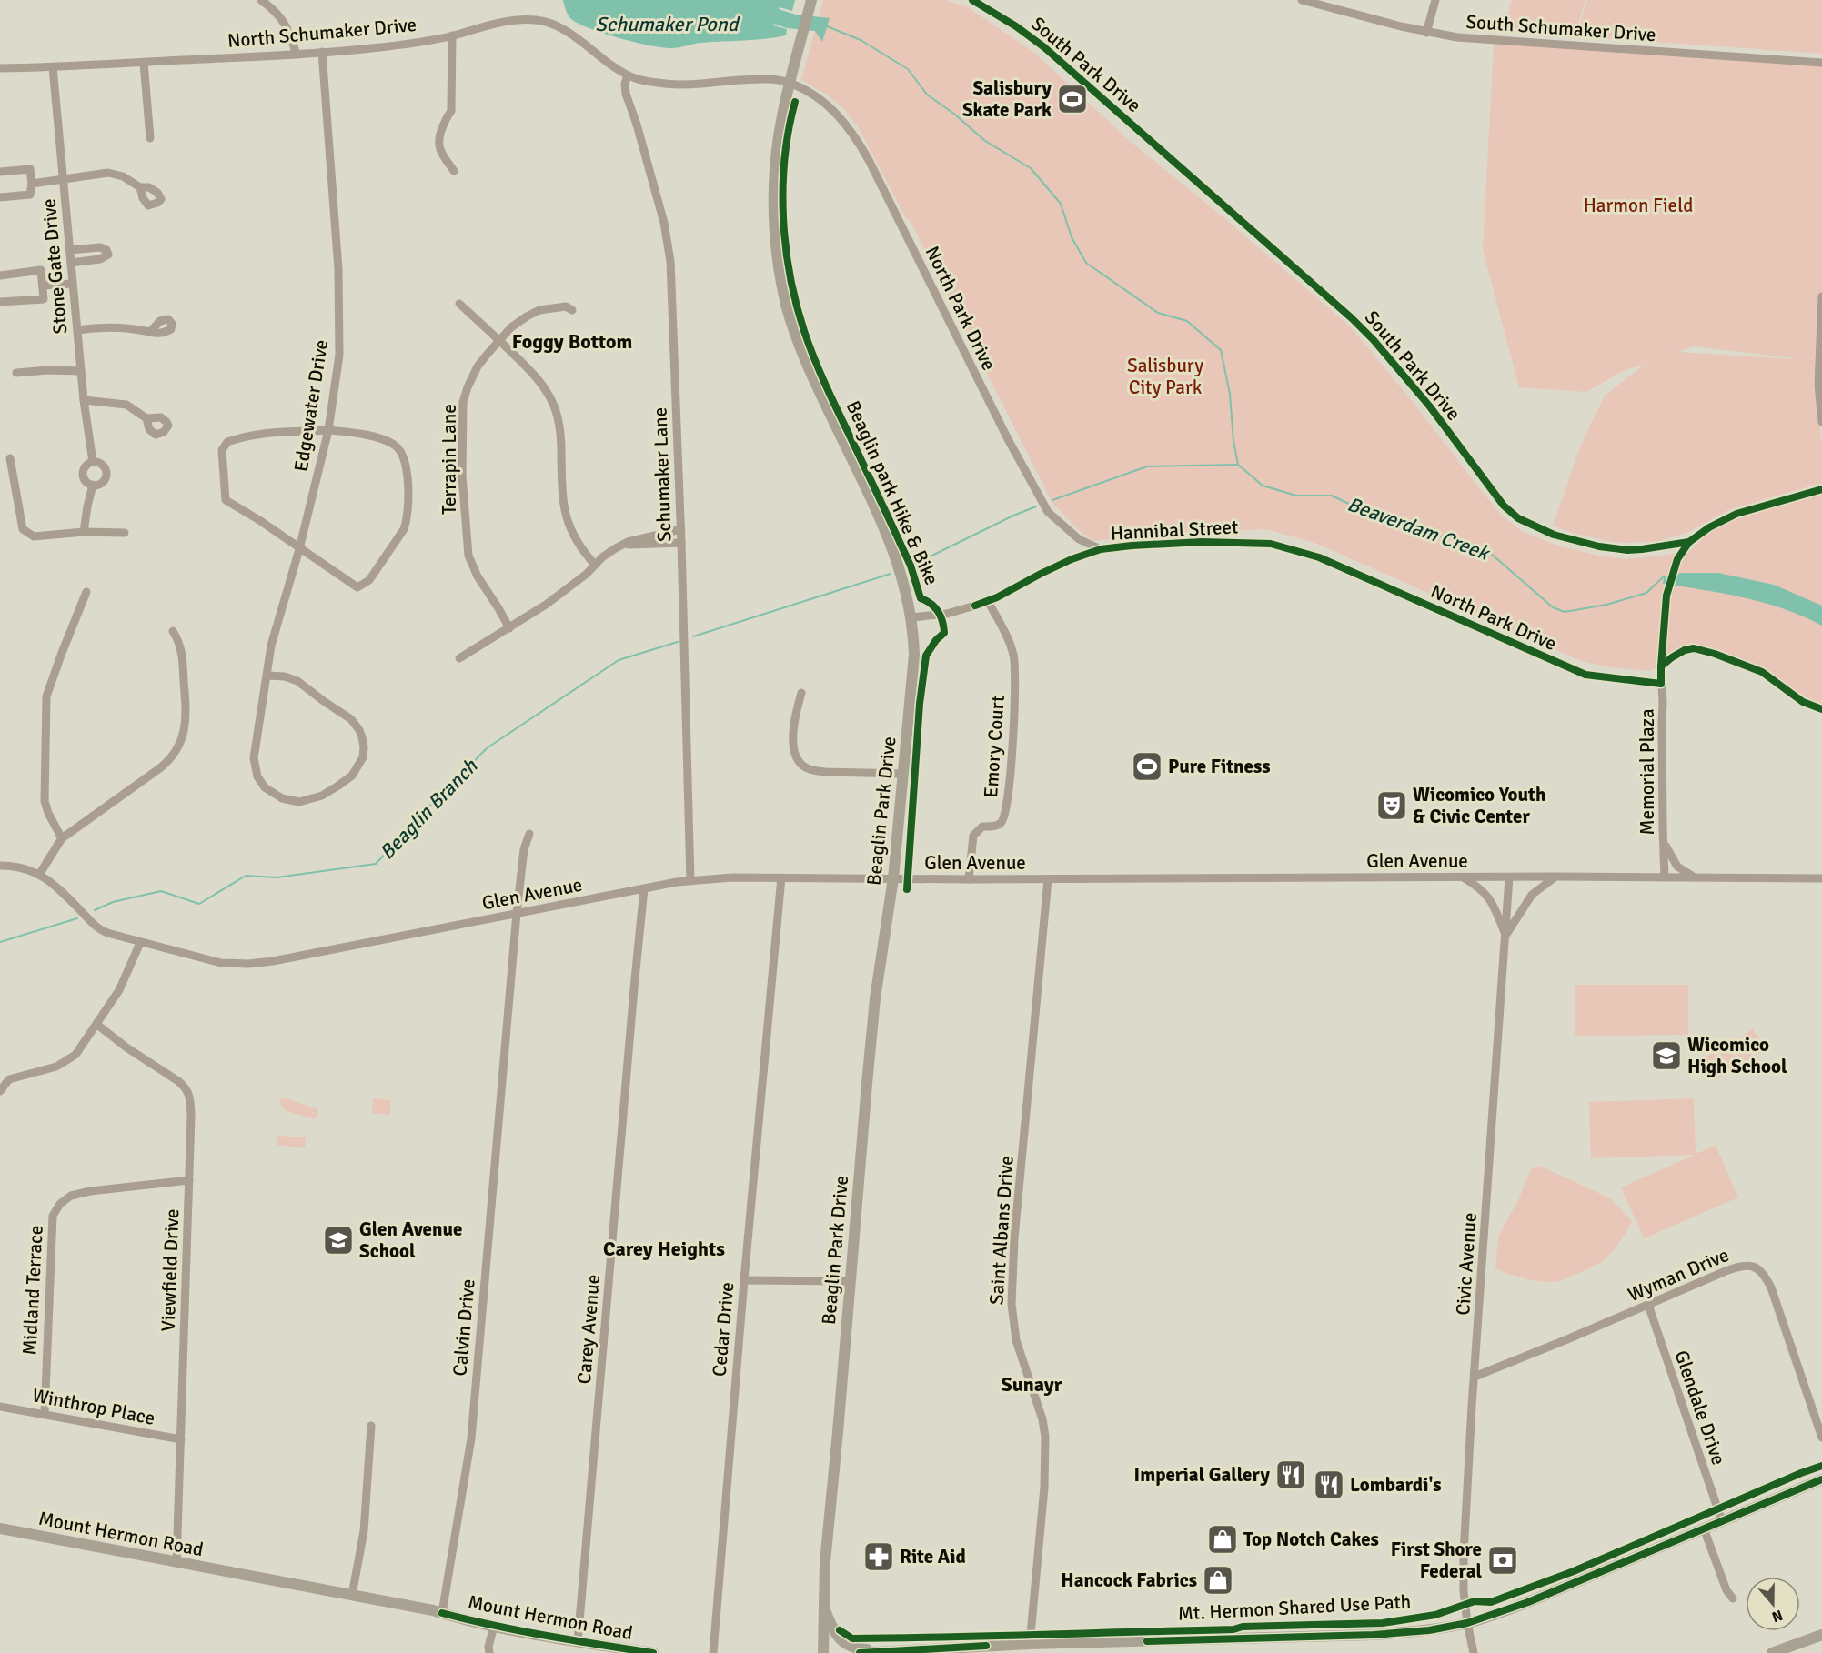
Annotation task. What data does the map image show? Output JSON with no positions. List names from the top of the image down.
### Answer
{
  "streets": {
    "main road": ["Beaglin Park Drive", "Mount Hermon Road"],
    "street": [
      "South Schumaker Drive",
      "North Schumaker Drive",
      "South Park Drive",
      "Stone Gate Drive",
      "North Park Drive",
      "Edgewater Drive",
      "Terrapin Lane",
      "Schumaker Lane",
      "Hannibal Street",
      "Emory Court",
      "Memorial Plaza",
      "Glen Avenue",
      "Saint Albans Drive",
      "Civic Avenue",
      "Viewfield Drive",
      "Wyman Drive",
      "Midland Terrace",
      "Calvin Drive",
      "Carey Avenue",
      "Cedar Drive",
      "Winthrop Place",
      "Glendale Drive"
    ],
    "cycle path": ["Beaglin park Hike & Bike", "Mt. Hermon Shared Use Path"]
  },
  "crossings": [
    ["North Schumaker Drive", "Stone Gate Drive"],
    ["North Schumaker Drive", "North Park Drive"],
    ["North Schumaker Drive", "Edgewater Drive"],
    ["North Schumaker Drive", "Schumaker Lane"],
    ["North Schumaker Drive", "Beaglin Park Drive"],
    ["South Park Drive", "Memorial Plaza"],
    ["North Park Drive", "Hannibal Street"],
    ["North Park Drive", "Memorial Plaza"],
    ["North Park Drive", "Beaglin Park Drive"],
    ["Schumaker Lane", "Glen Avenue"],
    ["Hannibal Street", "Emory Court"],
    ["Hannibal Street", "Beaglin Park Drive"],
    ["Emory Court", "Glen Avenue"],
    ["Memorial Plaza", "Glen Avenue"],
    ["Beaglin Park Drive", "Glen Avenue"],
    ["Glen Avenue", "Saint Albans Drive"],
    ["Glen Avenue", "Civic Avenue"],
    ["Glen Avenue", "Calvin Drive"],
    ["Glen Avenue", "Carey Avenue"],
    ["Glen Avenue", "Cedar Drive"],
    ["Civic Avenue", "Wyman Drive"],
    ["Viewfield Drive", "Midland Terrace"],
    ["Viewfield Drive", "Winthrop Place"],
    ["Viewfield Drive", "Mount Hermon Road"],
    ["Wyman Drive", "Glendale Drive"],
    ["Midland Terrace", "Winthrop Place"],
    ["Calvin Drive", "Mount Hermon Road"],
    ["Carey Avenue", "Mount Hermon Road"]
  ],
  "districts": ["Foggy Bottom", "Carey Heights", "Sunayr"],
  "water": ["Schumaker Pond", "Beaverdam Creek", "Beaglin Branch"],
  "parks": ["Harmon Field", "Salisbury City Park"],
  "places": {
    "sports": ["Salisbury Skate Park", "Pure Fitness"],
    "theatre": ["Wicomico Youth & Civic Center"],
    "school or university": ["Wicomico High School", "Glen Avenue School"],
    "restaurant": ["Imperial Gallery", "Lombardi's"],
    "shop": ["Top Notch Cakes", "Hancock Fabrics"],
    "pharmacy": ["Rite Aid"],
    "bank": ["First Shore Federal"]
  },
  "north": "bottom"
}
